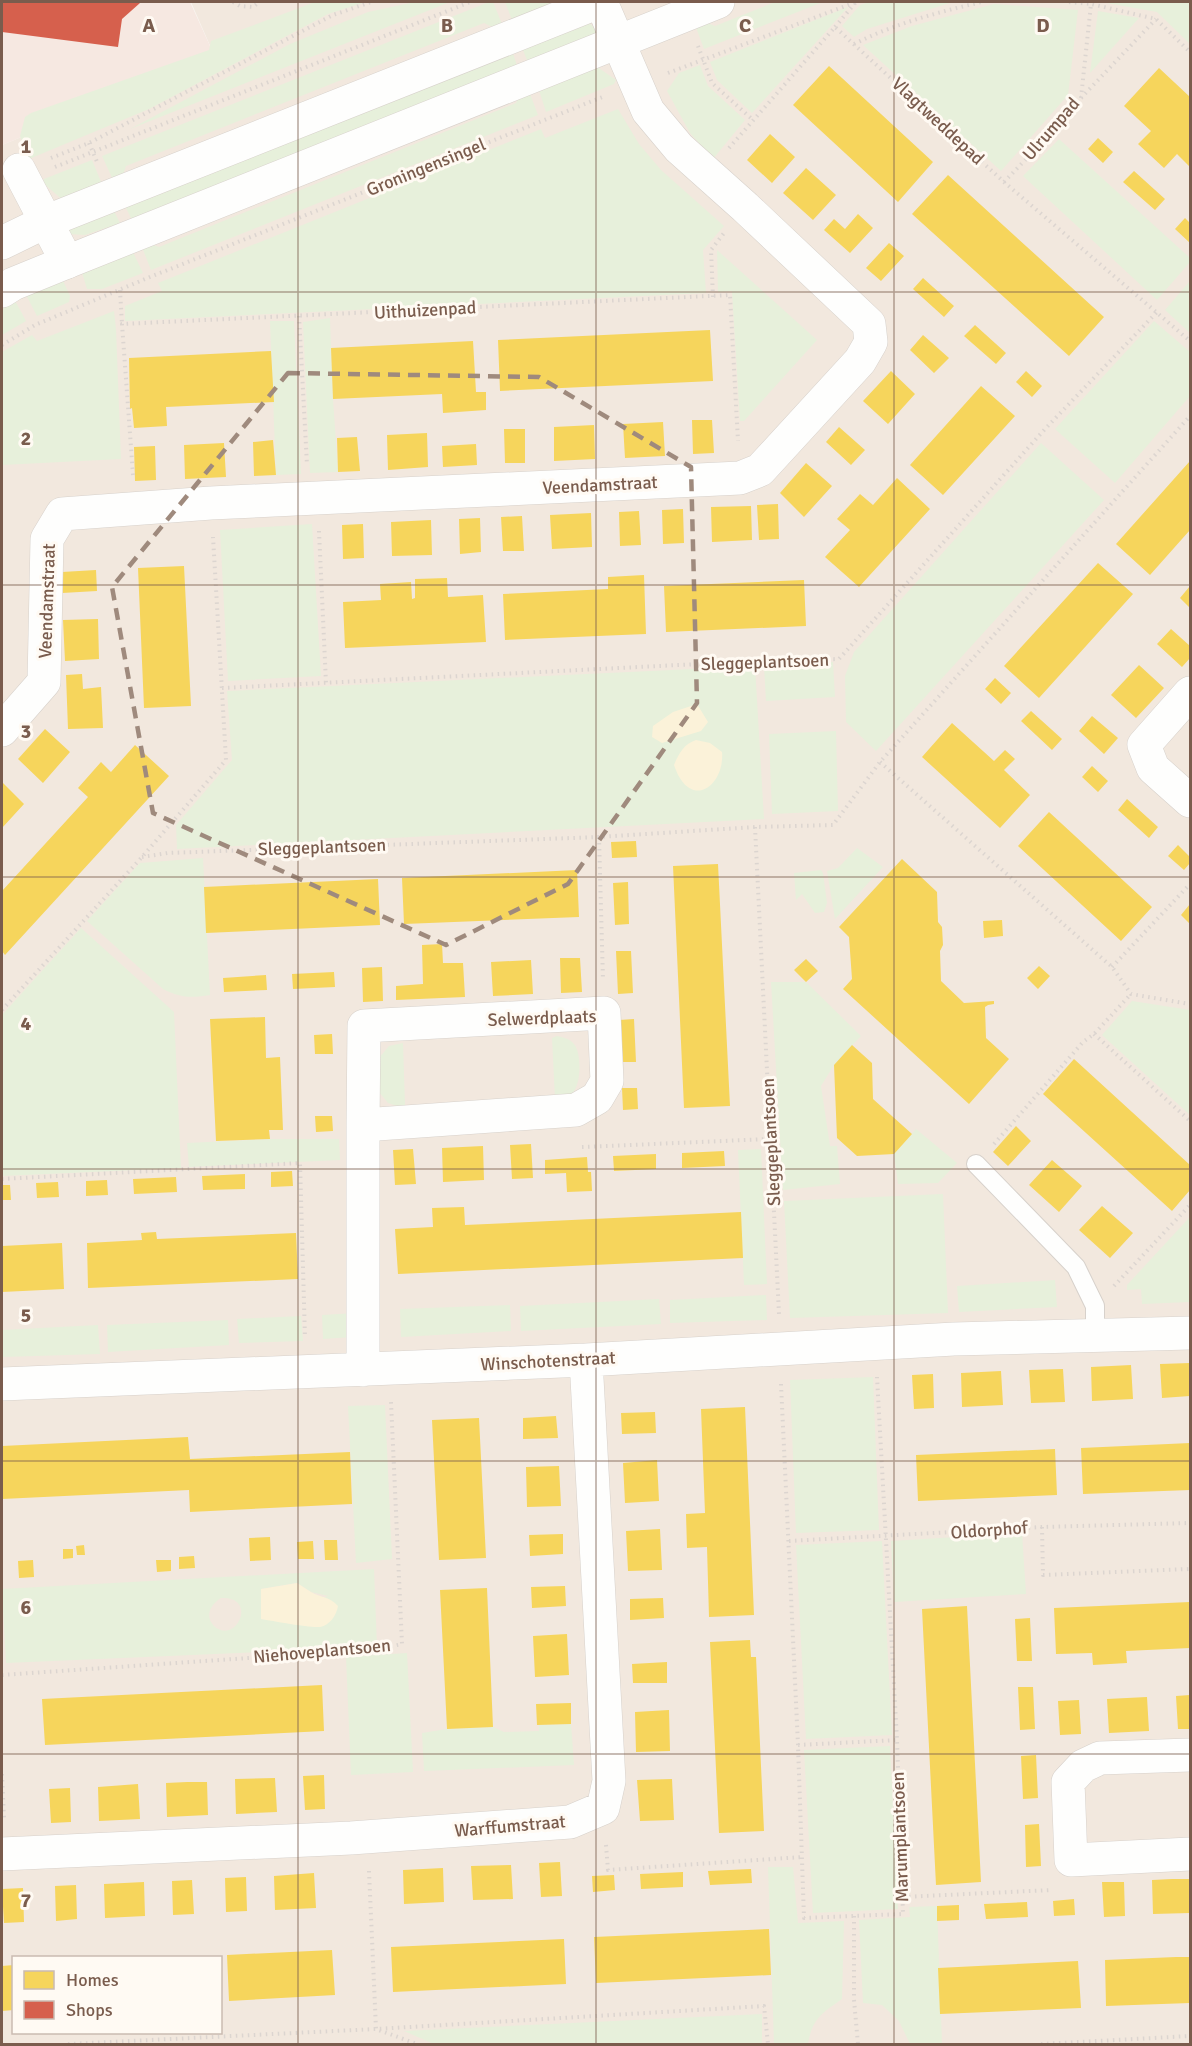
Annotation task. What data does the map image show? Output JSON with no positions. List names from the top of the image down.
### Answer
{
  "streets": {
    "street": [
      "Veendamstraat",
      "Selwerdplaats",
      "Winschotenstraat",
      "Warffumstraat"
    ],
    "path": [
      "Vlagtweddepad",
      "Ulrumpad",
      "Groningensingel",
      "Uithuizenpad",
      "Sleggeplantsoen",
      "Oldorphof",
      "Niehoveplantsoen",
      "Marumplantsoen"
    ]
  },
  "crossings": [
    ["Vlagtweddepad", "Ulrumpad"],
    ["Vlagtweddepad", "Sleggeplantsoen"],
    ["Groningensingel", "Veendamstraat"],
    ["Sleggeplantsoen", "Winschotenstraat"],
    ["Sleggeplantsoen", "Marumplantsoen"],
    ["Selwerdplaats", "Winschotenstraat"],
    ["Selwerdplaats", "Niehoveplantsoen"],
    ["Winschotenstraat", "Niehoveplantsoen"],
    ["Winschotenstraat", "Marumplantsoen"],
    ["Oldorphof", "Marumplantsoen"]
  ],
  "legend": ["Homes", "Shops"],
  "grid": {
    "columns": [
      "A",
      "B",
      "C",
      "D"
    ],
    "rows": [
      "1",
      "2",
      "3",
      "4",
      "5",
      "6",
      "7"
    ]
  }
}
